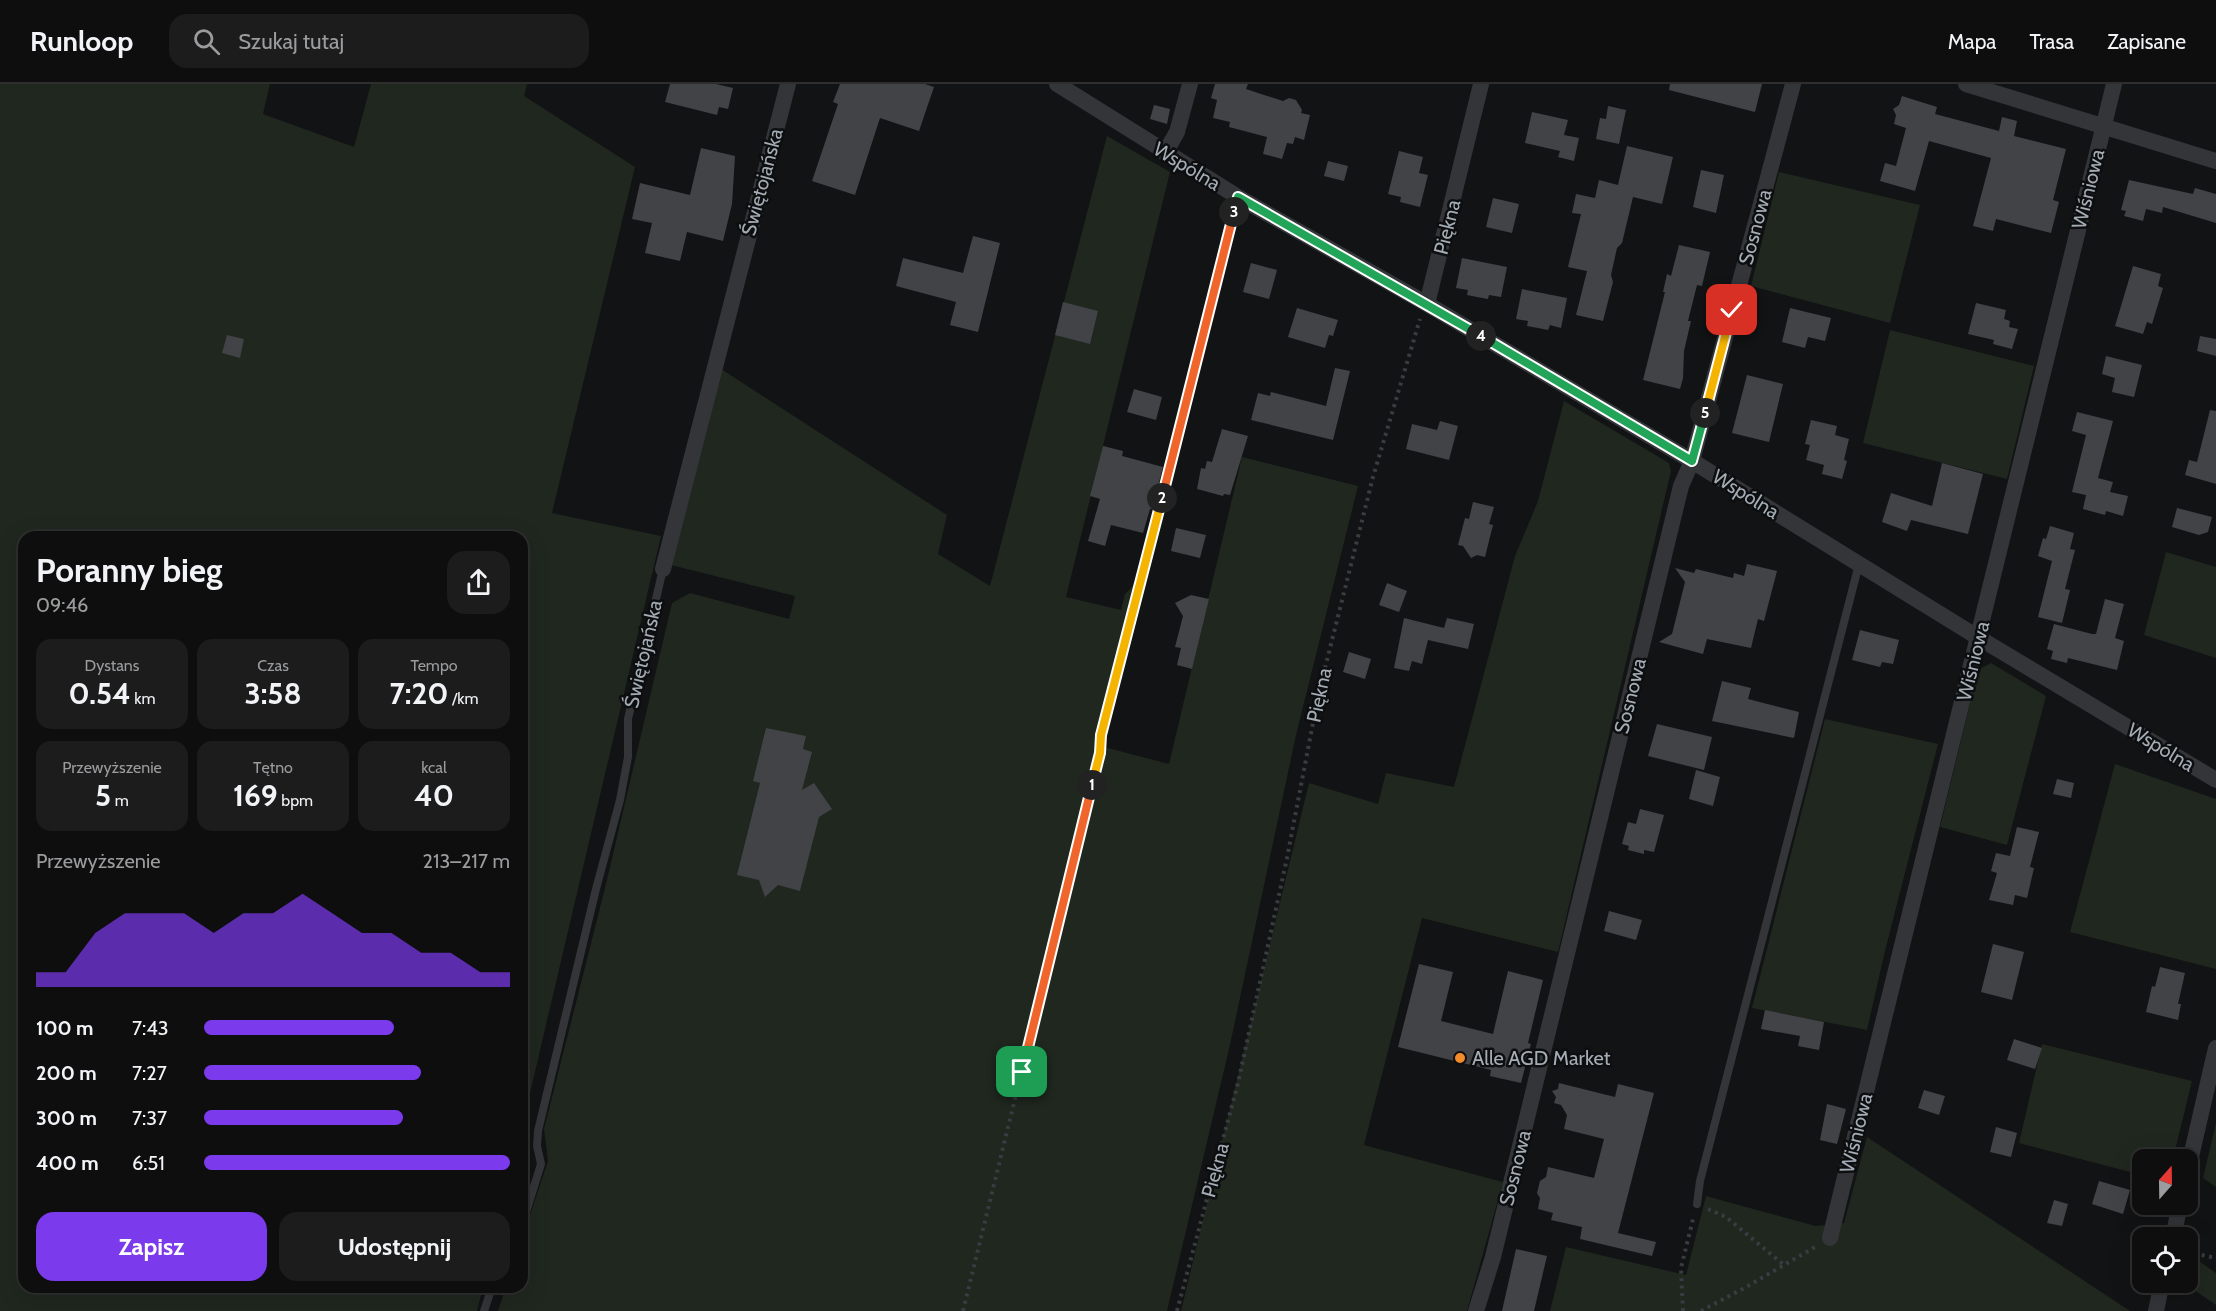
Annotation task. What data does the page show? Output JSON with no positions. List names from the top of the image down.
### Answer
{
  "streets": {
    "street": [
      "Wspólna",
      "Świętojańska",
      "Wiśniowa",
      "Piękna",
      "Sosnowa"
    ]
  },
  "crossings": [
    ["Wspólna", "Wiśniowa"],
    ["Wspólna", "Piękna"],
    ["Wspólna", "Sosnowa"]
  ],
  "places": ["Alle AGD Market"],
  "north": "top",
  "page": {
    "header": "Runloop",
    "search": "Szukaj tutaj",
    "nav": ["Mapa", "Trasa", "Zapisane"],
    "pins": [
      "3",
      "4",
      "5",
      "2",
      "1"
    ],
    "heading": ["Poranny bieg", "09:46"],
    "stats": [
      ["Dystans", "0.54 km"],
      ["Czas", "3:58"],
      ["Tempo", "7:20 /km"],
      ["Przewyższenie", "5 m"],
      ["Tętno", "169 bpm"],
      ["kcal", "40"]
    ],
    "chart": ["Przewyższenie", "213–217 m"],
    "list": [
      {
        "name": "100 m",
        "note": "7:43"
      },
      {
        "name": "200 m",
        "note": "7:27"
      },
      {
        "name": "300 m",
        "note": "7:37"
      },
      {
        "name": "400 m",
        "note": "6:51"
      }
    ],
    "buttons": ["Zapisz", "Udostępnij"]
  }
}
